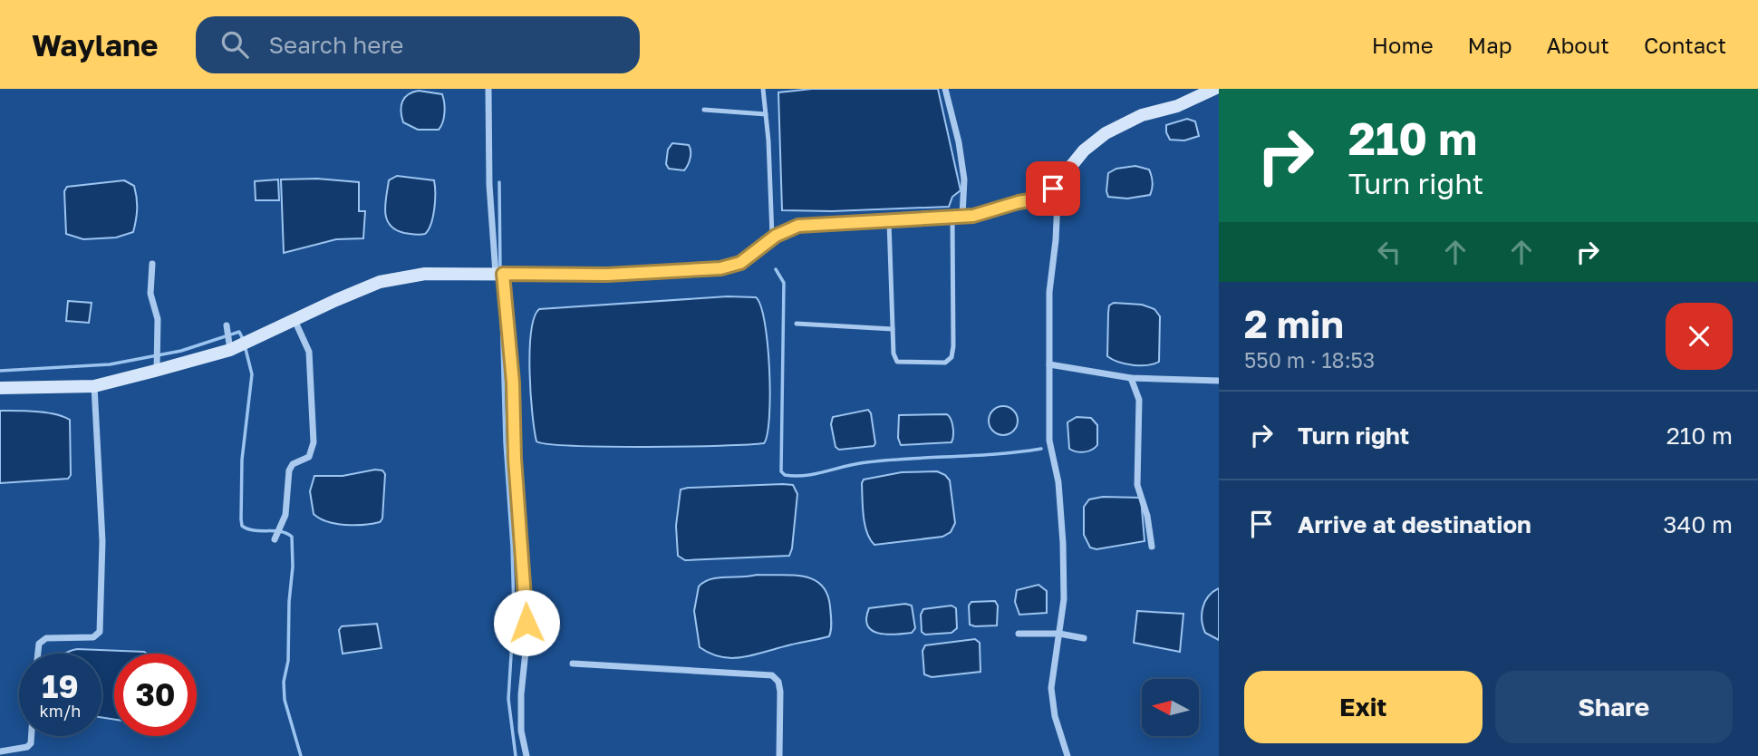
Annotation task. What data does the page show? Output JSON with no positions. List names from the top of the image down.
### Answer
{
  "north": "left",
  "page": {
    "header": "Waylane",
    "search": "Search here",
    "nav": [
      "Home",
      "Map",
      "About",
      "Contact"
    ],
    "turn": ["210 m", "Turn right"],
    "heading": ["2 min", "550 m · 18:53"],
    "list": [
      {
        "name": "Turn right",
        "value": "210 m"
      },
      {
        "name": "Arrive at destination",
        "value": "340 m"
      }
    ],
    "speed": "19 km/h",
    "limit": "30",
    "buttons": ["Exit", "Share"]
  }
}
